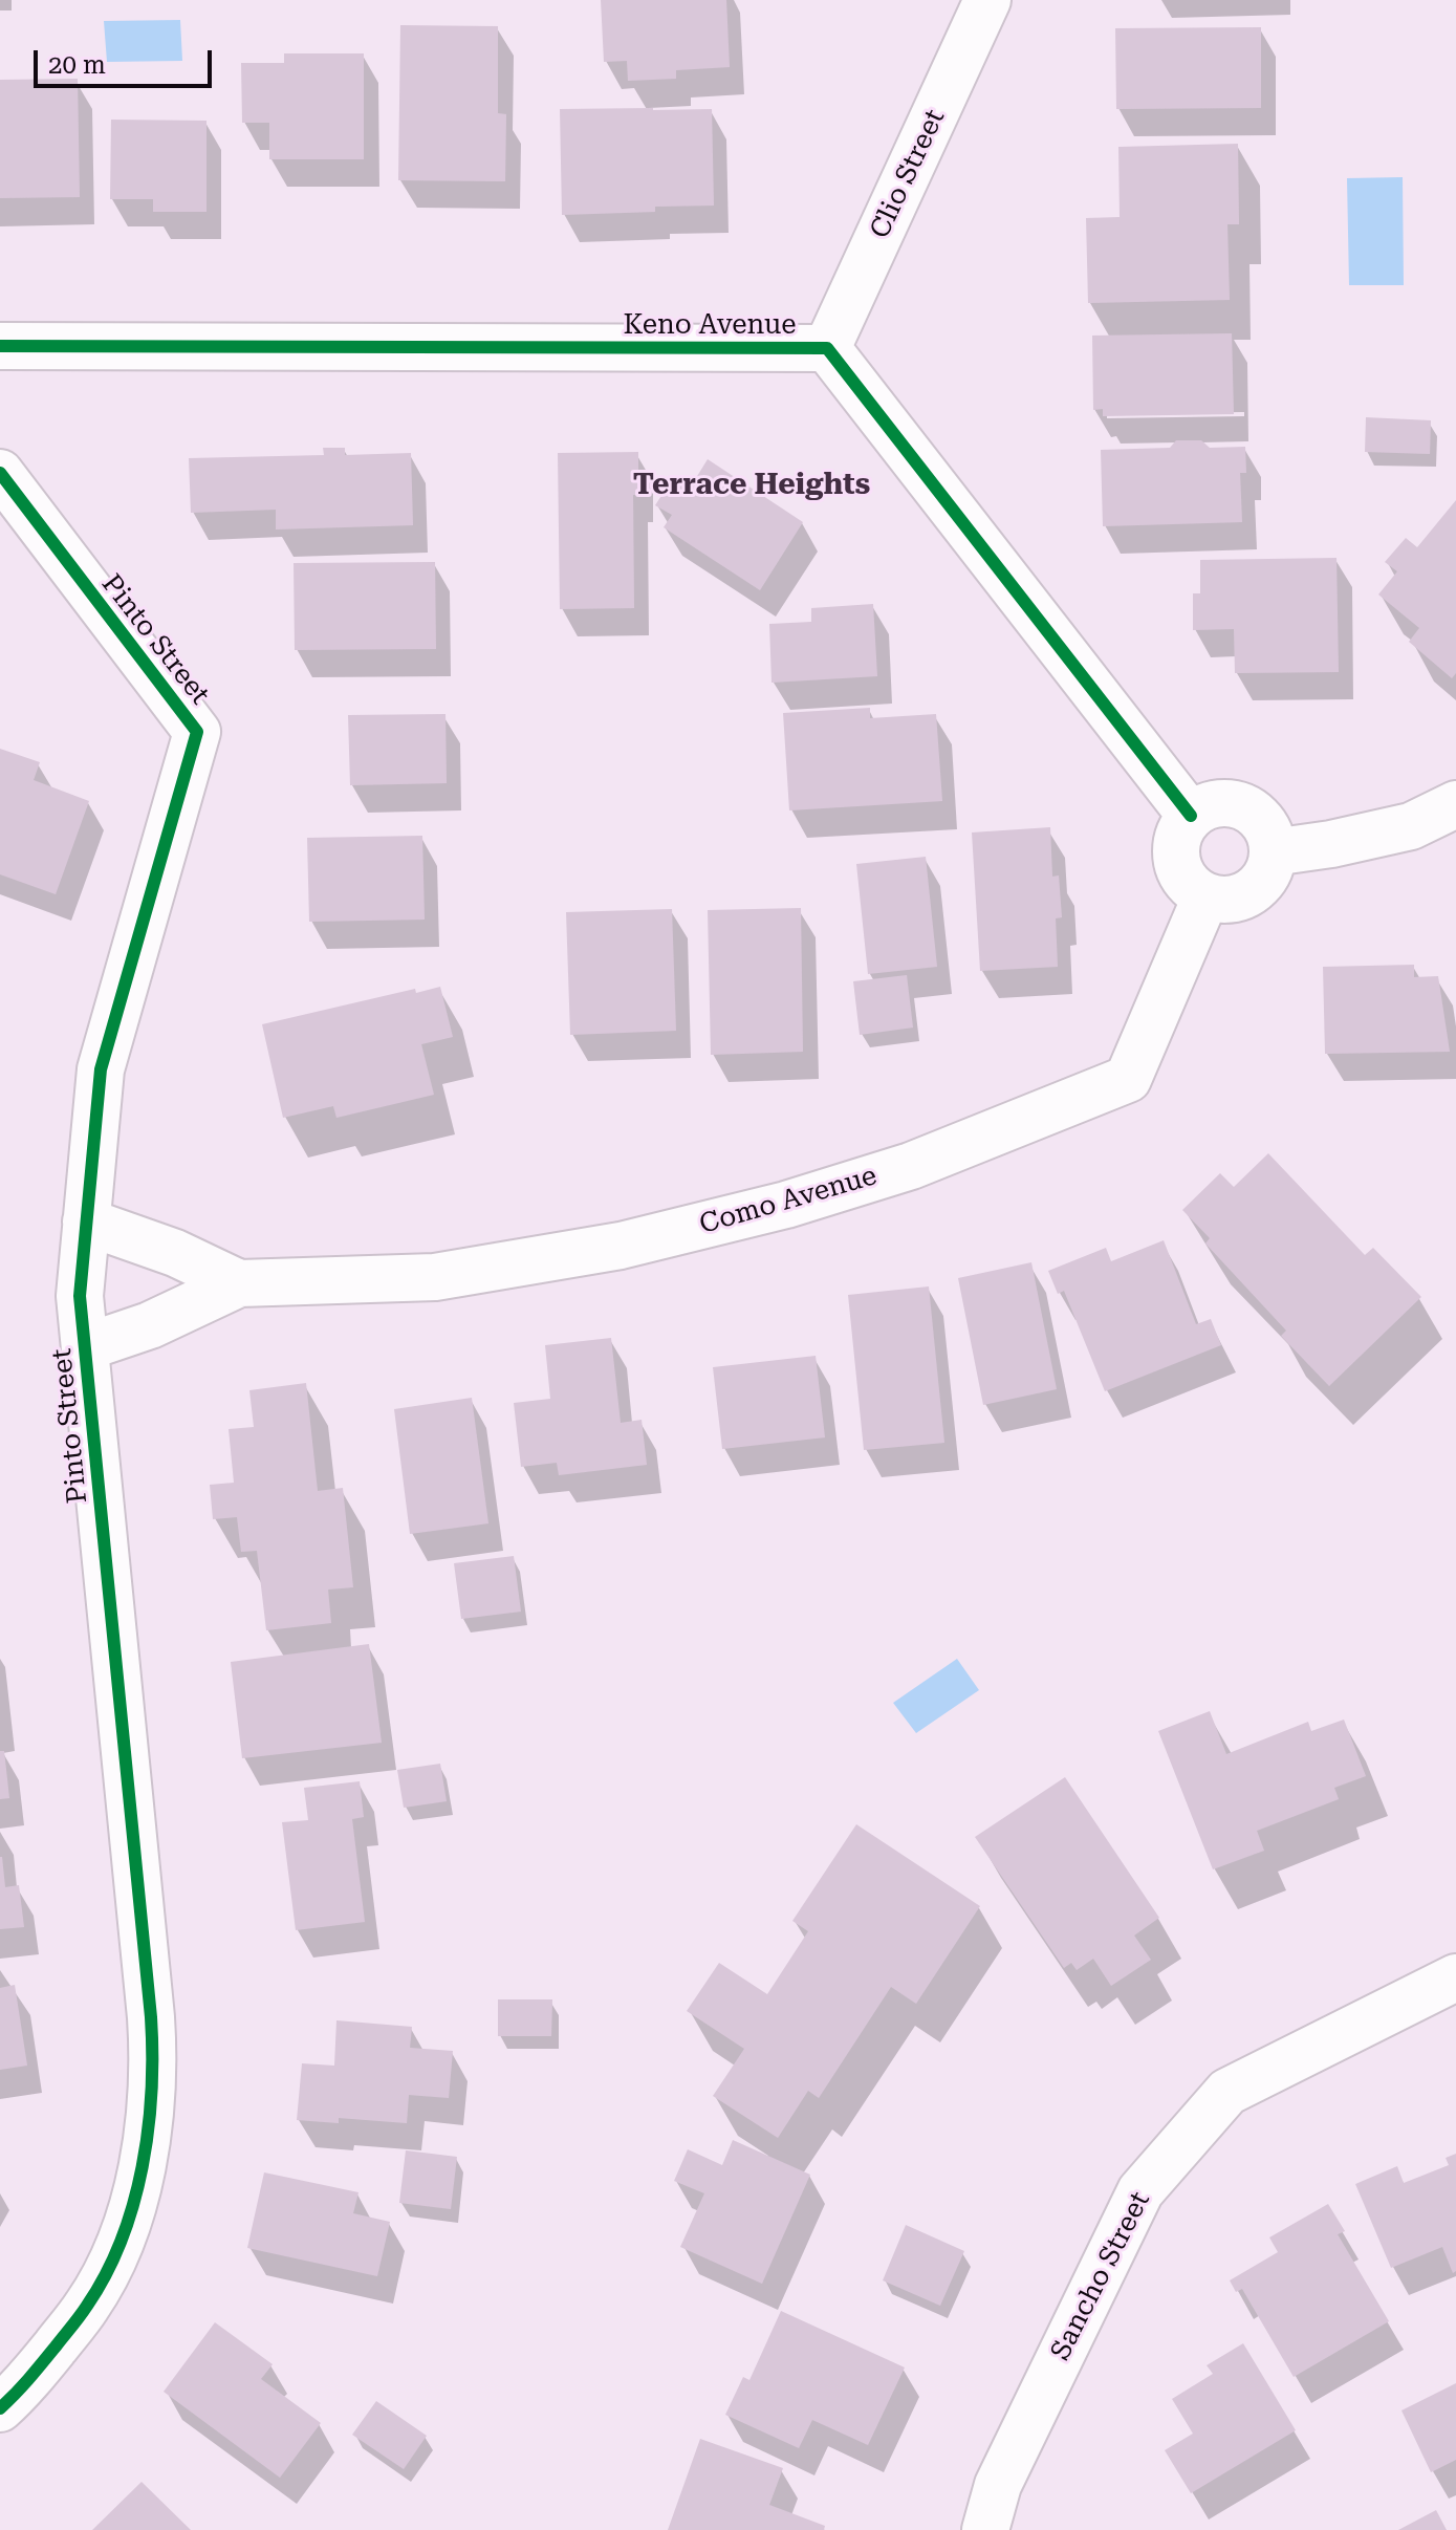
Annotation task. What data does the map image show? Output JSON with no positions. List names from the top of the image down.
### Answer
{
  "streets": {
    "street": [
      "Clio Street",
      "Keno Avenue",
      "Pinto Street",
      "Como Avenue",
      "Sancho Street"
    ]
  },
  "crossings": [
    ["Clio Street", "Keno Avenue"],
    ["Keno Avenue", "Como Avenue"],
    ["Pinto Street", "Como Avenue"]
  ],
  "districts": ["Terrace Heights"],
  "scale_bar": "20 m"
}
